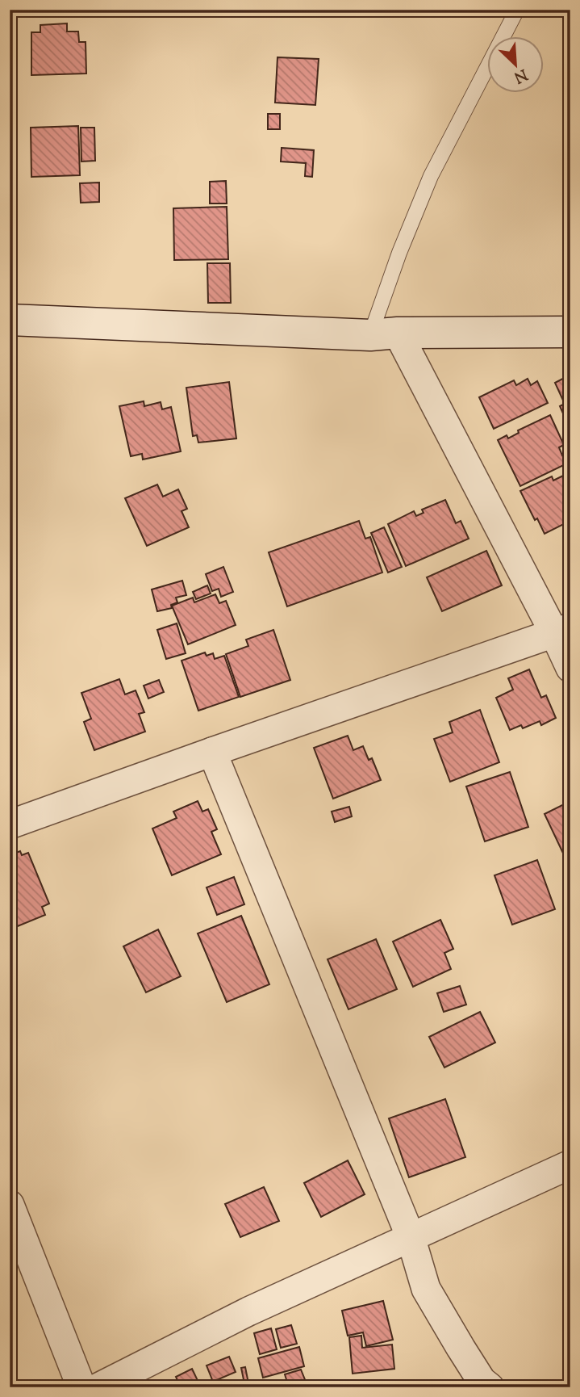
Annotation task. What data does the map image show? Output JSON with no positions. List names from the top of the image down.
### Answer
{
  "north": "bottom right"
}
